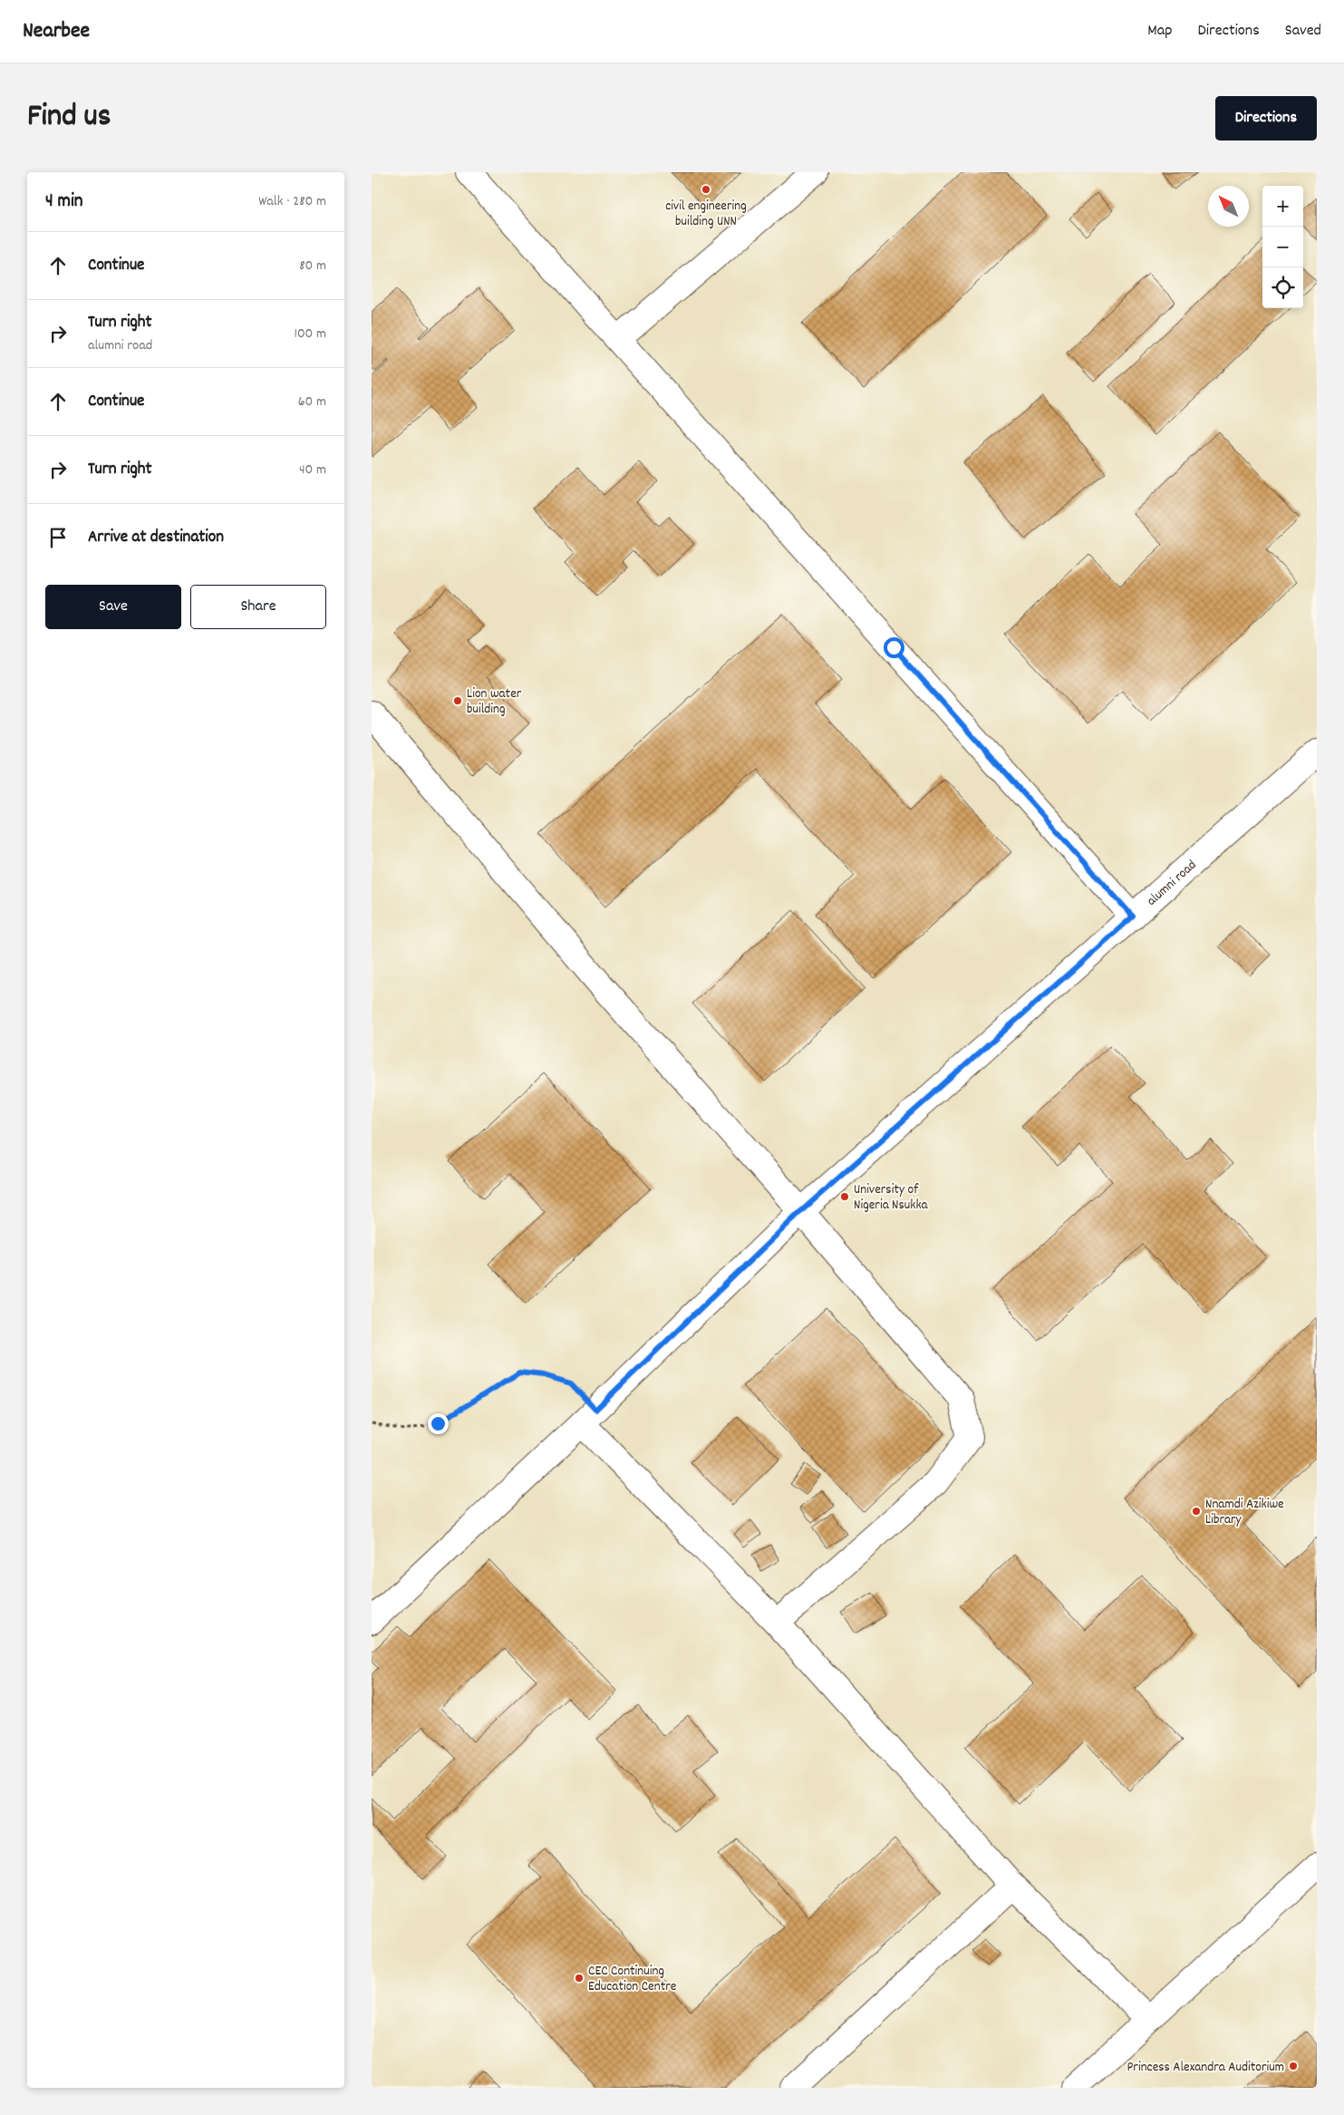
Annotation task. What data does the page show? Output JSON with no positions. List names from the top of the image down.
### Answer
{
  "streets": {
    "street": ["alumni road"]
  },
  "places": [
    "civil engineering building UNN",
    "Lion water building",
    "University of Nigeria Nsukka",
    "Nnamdi Azikiwe Library",
    "CEC Continuing Education Centre",
    "Princess Alexandra Auditorium"
  ],
  "north": "top left",
  "page": {
    "header": "Nearbee",
    "nav": ["Map", "Directions", "Saved"],
    "title": "Find us",
    "buttons": [
      "Directions",
      ["Save", "Share"]
    ],
    "heading": ["4 min", "Walk · 280 m"],
    "map_buttons": ["+", "−"],
    "list": [
      ["Continue", "80 m"],
      ["Turn right", "alumni road", "100 m"],
      ["Continue", "60 m"],
      ["Turn right", "40 m"],
      "Arrive at destination"
    ]
  }
}
